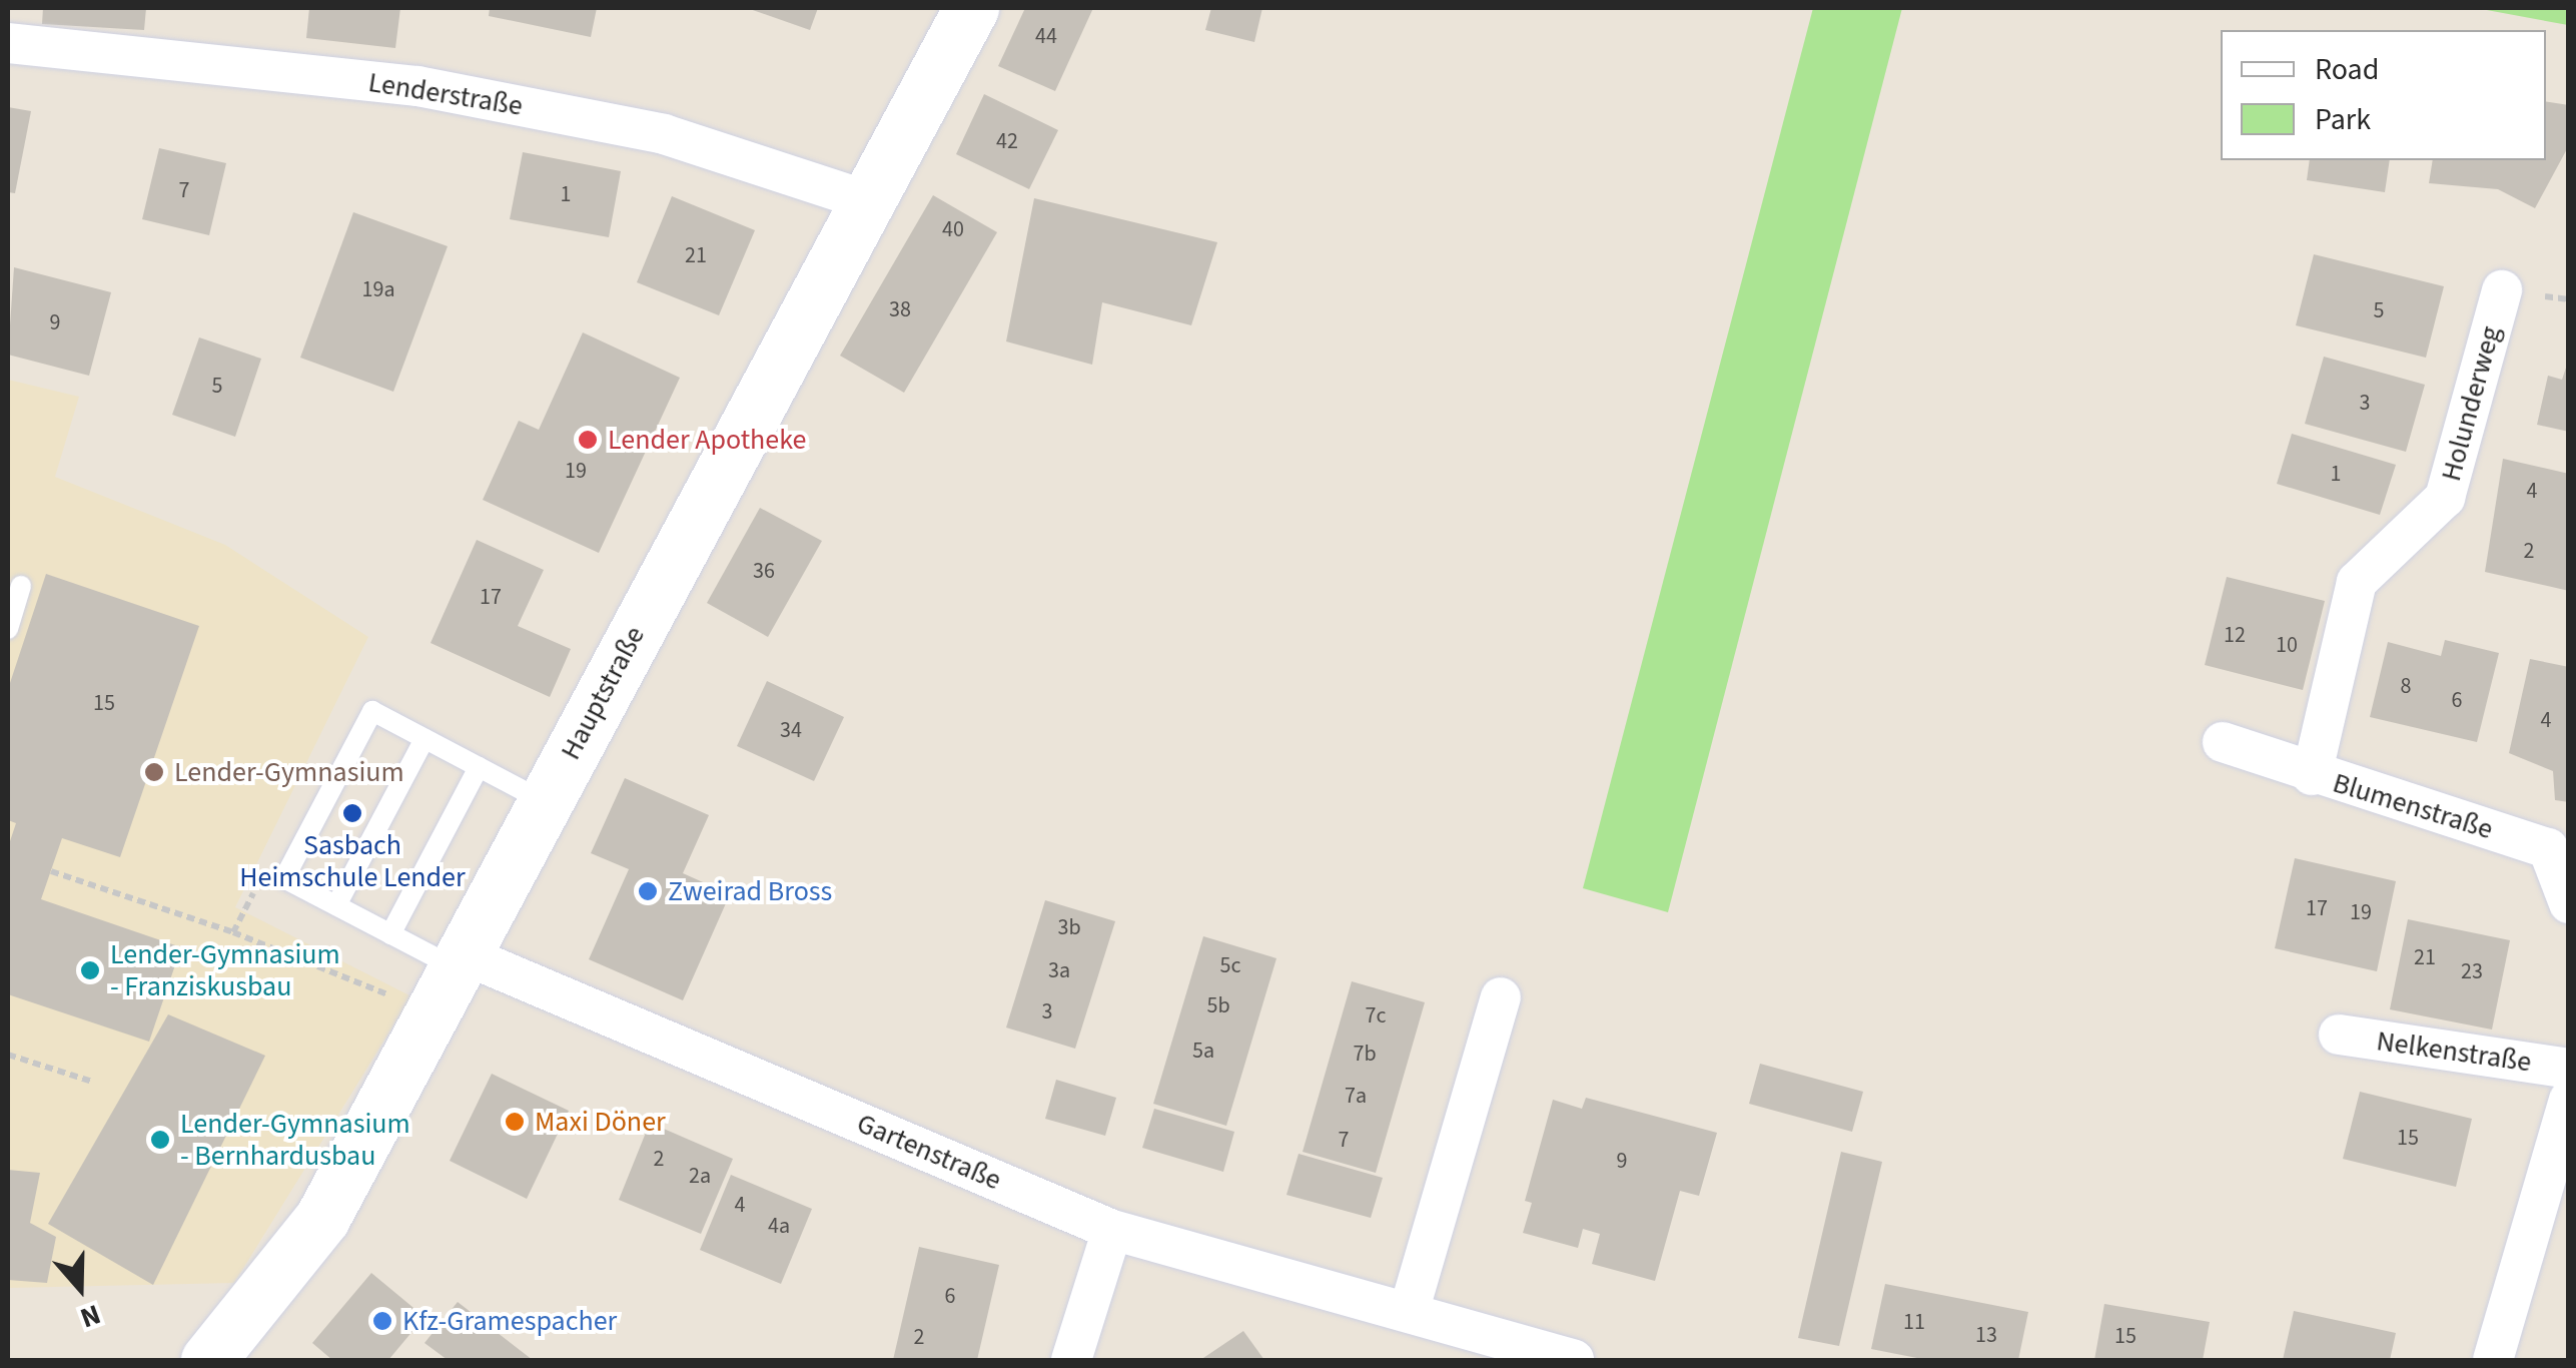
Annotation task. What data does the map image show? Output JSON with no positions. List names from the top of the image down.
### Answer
{
  "streets": {
    "street": [
      "Lenderstraße",
      "Holunderweg",
      "Hauptstraße",
      "Blumenstraße",
      "Nelkenstraße",
      "Gartenstraße"
    ]
  },
  "crossings": [
    ["Lenderstraße", "Hauptstraße"],
    ["Holunderweg", "Blumenstraße"],
    ["Hauptstraße", "Gartenstraße"]
  ],
  "places": [
    "Lender Apotheke",
    "Lender-Gymnasium",
    "Sasbach Heimschule Lender",
    "Zweirad Bross",
    "Lender-Gymnasium - Franziskusbau",
    "Maxi Döner",
    "Lender-Gymnasium - Bernhardusbau",
    "Kfz-Gramespacher"
  ],
  "house_numbers": [
    "44",
    "42",
    "7",
    "1",
    "40",
    "21",
    "19a",
    "38",
    "5",
    "9",
    "5",
    "3",
    "19",
    "1",
    "4",
    "2",
    "36",
    "17",
    "12",
    "10",
    "8",
    "6",
    "15",
    "4",
    "34",
    "17",
    "19",
    "3b",
    "21",
    "5c",
    "3a",
    "23",
    "5b",
    "3",
    "7c",
    "5a",
    "7b",
    "7a",
    "15",
    "7",
    "2",
    "9",
    "2a",
    "4",
    "4a",
    "6",
    "11",
    "13",
    "15",
    "2"
  ],
  "legend": ["Road", "Park"],
  "north": "bottom"
}
